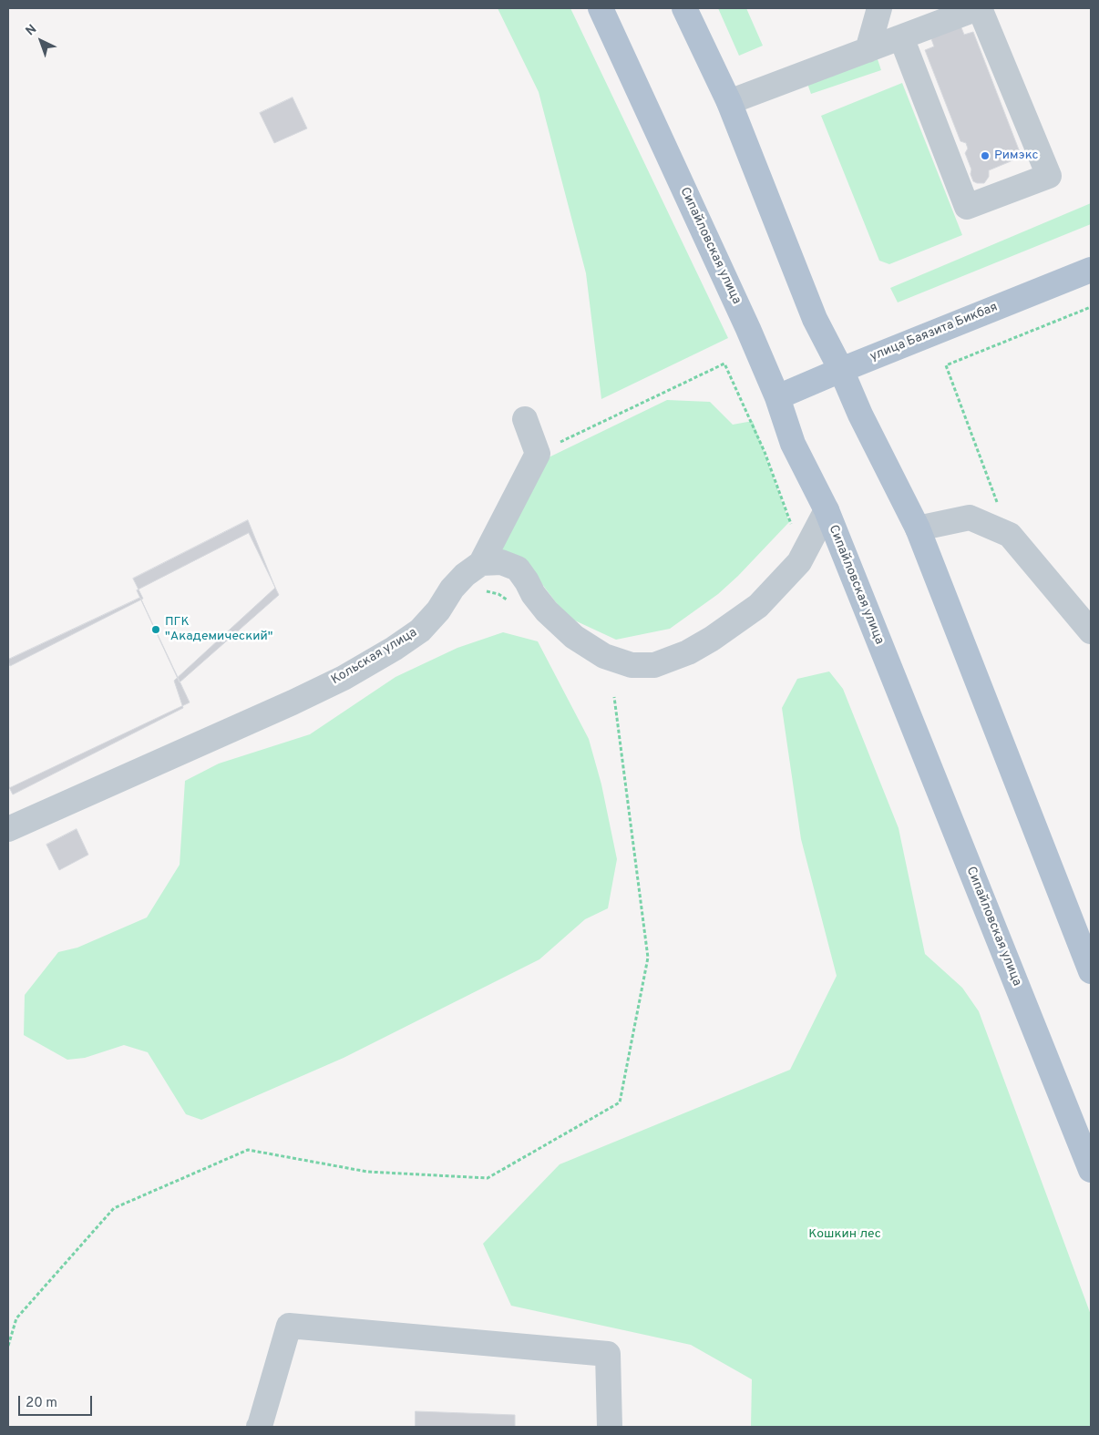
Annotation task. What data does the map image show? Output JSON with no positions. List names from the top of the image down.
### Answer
{
  "streets": {
    "main road": ["Сипайловская улица", "улица Баязита Бикбая"],
    "street": ["Кольская улица"]
  },
  "crossings": [
    ["Сипайловская улица", "улица Баязита Бикбая"]
  ],
  "parks": ["Кошкин лес"],
  "places": ["Римэкс", "ПГК \"Академический\""],
  "scale_bar": "20 m",
  "north": "top left"
}
